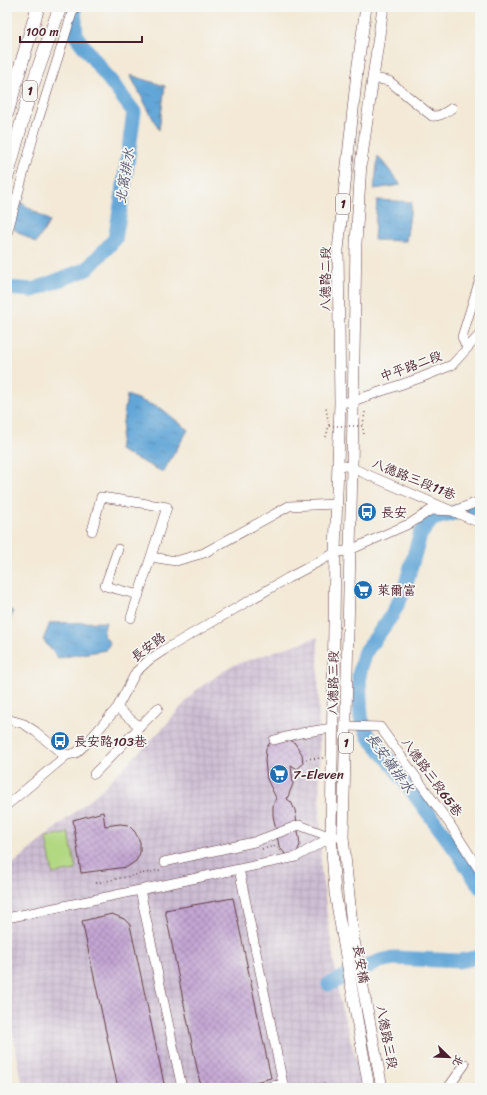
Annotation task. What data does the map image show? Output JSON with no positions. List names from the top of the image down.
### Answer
{
  "streets": {
    "highway": ["1"],
    "main road": ["八德路二段", "八德路三段", "長安橋"],
    "street": [
      "中平路二段",
      "八德路三段11巷",
      "長安路",
      "八德路三段65巷"
    ]
  },
  "crossings": [
    ["1", "中平路二段"],
    ["1", "八德路三段11巷"],
    ["1", "長安路"],
    ["1", "八德路三段"],
    ["八德路二段", "中平路二段"],
    ["八德路二段", "八德路三段11巷"],
    ["八德路二段", "長安路"],
    ["八德路二段", "八德路三段"],
    ["八德路三段11巷", "長安路"],
    ["長安路", "八德路三段"],
    ["八德路三段", "八德路三段65巷"],
    ["八德路三段", "長安橋"]
  ],
  "water": ["北窩排水", "長安嶺排水"],
  "places": {
    "bus stop": ["長安", "長安路103巷"],
    "supermarket": ["萊爾富", "7-Eleven"]
  },
  "scale_bar": "100 m",
  "north": "bottom right"
}
